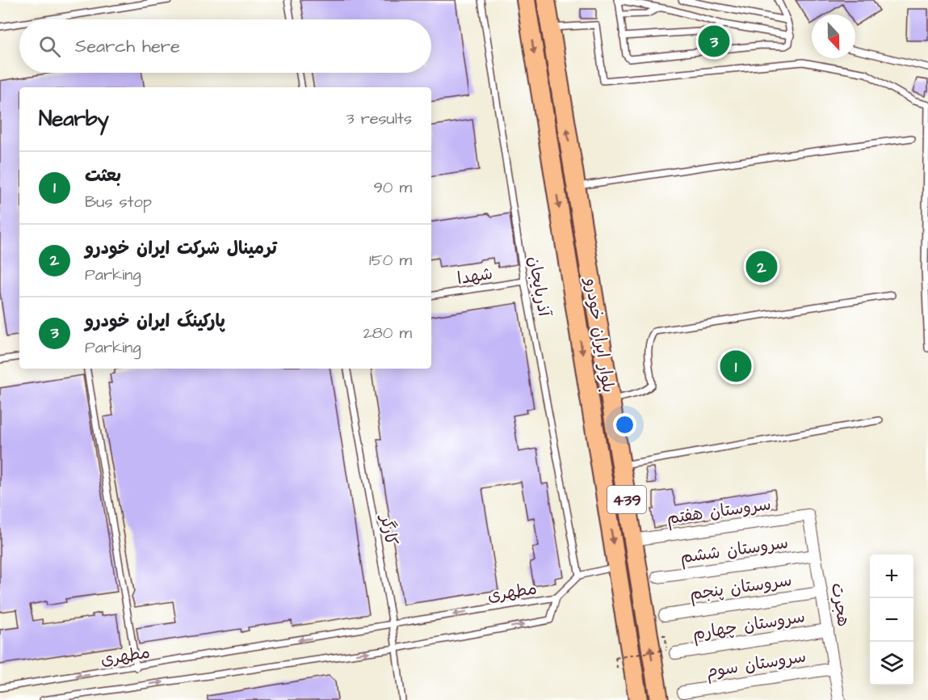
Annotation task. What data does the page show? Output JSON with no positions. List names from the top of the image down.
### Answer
{
  "streets": {
    "main road": ["بلوار ایران خودرو", "439"],
    "street": [
      "سروستان هفتم",
      "سروستان ششم",
      "سروستان پنجم",
      "هجرت",
      "سروستان چهارم",
      "سروستان سوم"
    ],
    "lane": [
      "شهدا",
      "آذربایجان",
      "کارگر",
      "مطهری"
    ]
  },
  "crossings": [
    ["شهدا", "آذربایجان"],
    ["بلوار ایران خودرو", "سروستان هفتم"],
    ["سروستان هفتم", "هجرت"],
    ["کارگر", "مطهری"],
    ["سروستان ششم", "هجرت"],
    ["سروستان پنجم", "هجرت"],
    ["هجرت", "سروستان چهارم"],
    ["هجرت", "سروستان سوم"]
  ],
  "north": "bottom",
  "page": {
    "search": "Search here",
    "pins": ["3", "2", "1"],
    "heading": ["Nearby", "3 results"],
    "list": [
      {
        "mark": "1",
        "name": "بعثت",
        "note": "Bus stop",
        "value": "90 m"
      },
      {
        "mark": "2",
        "name": "ترمینال شرکت ایران خودرو",
        "note": "Parking",
        "value": "150 m"
      },
      {
        "mark": "3",
        "name": "پارکینگ ایران خودرو",
        "note": "Parking",
        "value": "280 m"
      }
    ],
    "map_buttons": ["+", "−"]
  }
}
